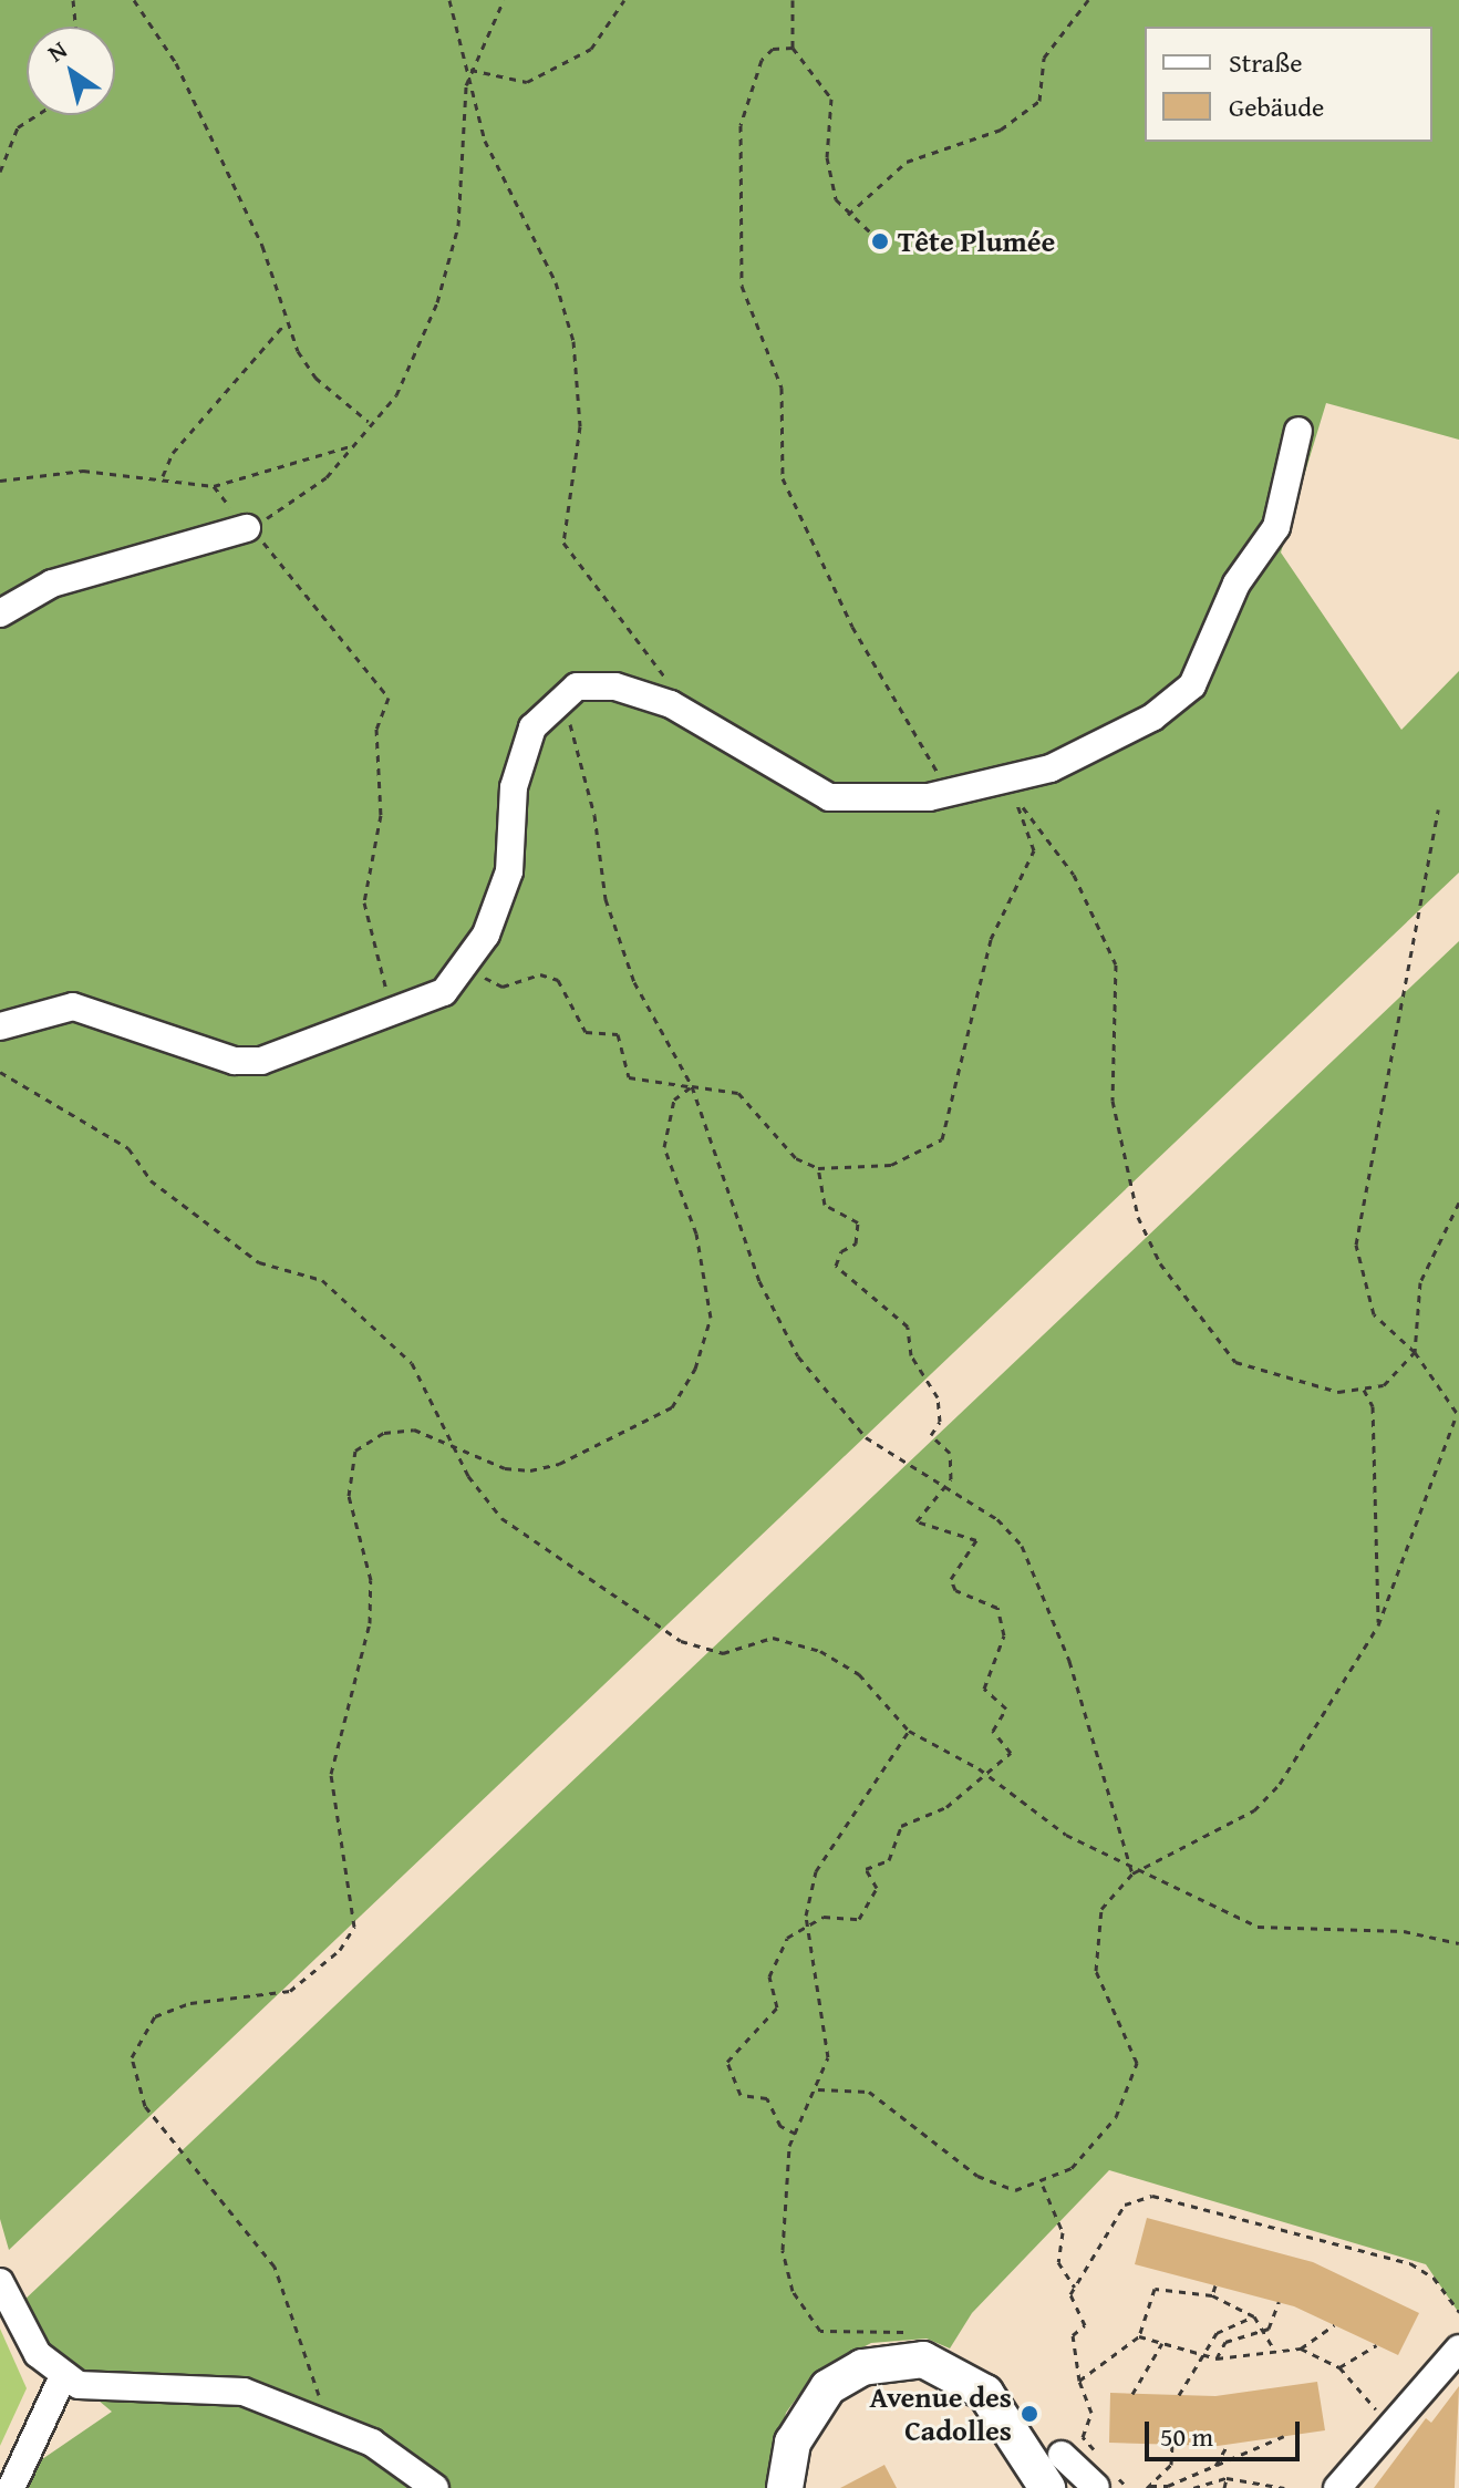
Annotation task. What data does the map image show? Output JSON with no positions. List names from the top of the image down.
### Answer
{
  "places": ["Tête Plumée", "Avenue des Cadolles"],
  "legend": ["Straße", "Gebäude"],
  "scale_bar": "50 m",
  "north": "top left"
}
